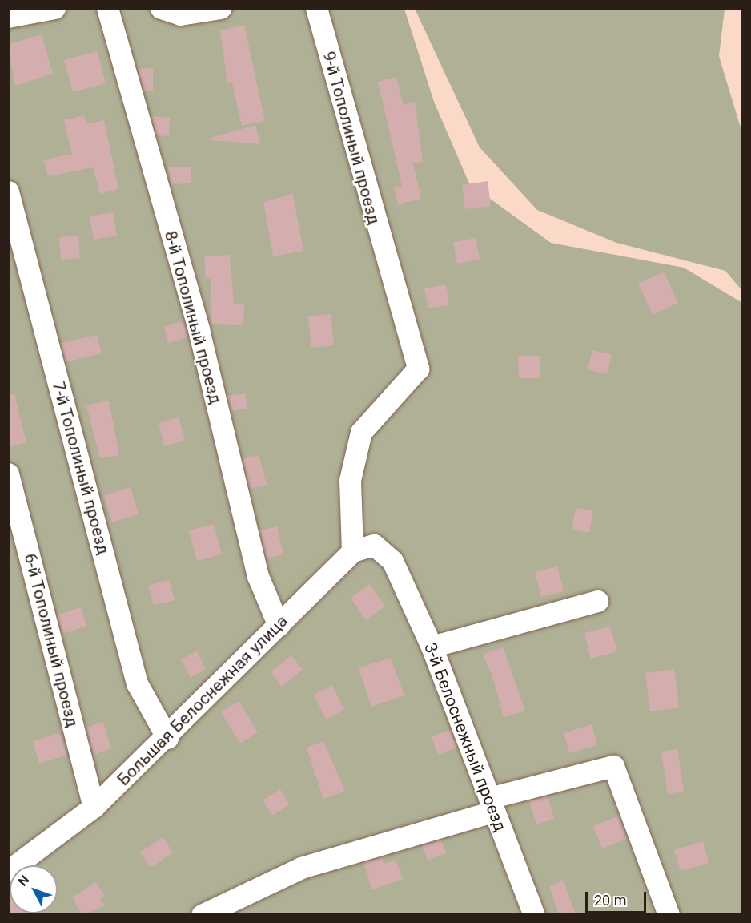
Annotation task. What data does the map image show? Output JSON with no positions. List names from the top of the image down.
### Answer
{
  "streets": {
    "lane": [
      "9-й Тополиный проезд",
      "8-й Тополиный проезд",
      "7-й Тополиный проезд",
      "6-й Тополиный проезд",
      "Большая Белоснежная улица",
      "3-й Белоснежный проезд"
    ]
  },
  "crossings": [
    ["9-й Тополиный проезд", "Большая Белоснежная улица"],
    ["9-й Тополиный проезд", "3-й Белоснежный проезд"],
    ["8-й Тополиный проезд", "Большая Белоснежная улица"],
    ["7-й Тополиный проезд", "Большая Белоснежная улица"],
    ["6-й Тополиный проезд", "Большая Белоснежная улица"],
    ["Большая Белоснежная улица", "3-й Белоснежный проезд"]
  ],
  "scale_bar": "20 m",
  "north": "top left"
}
